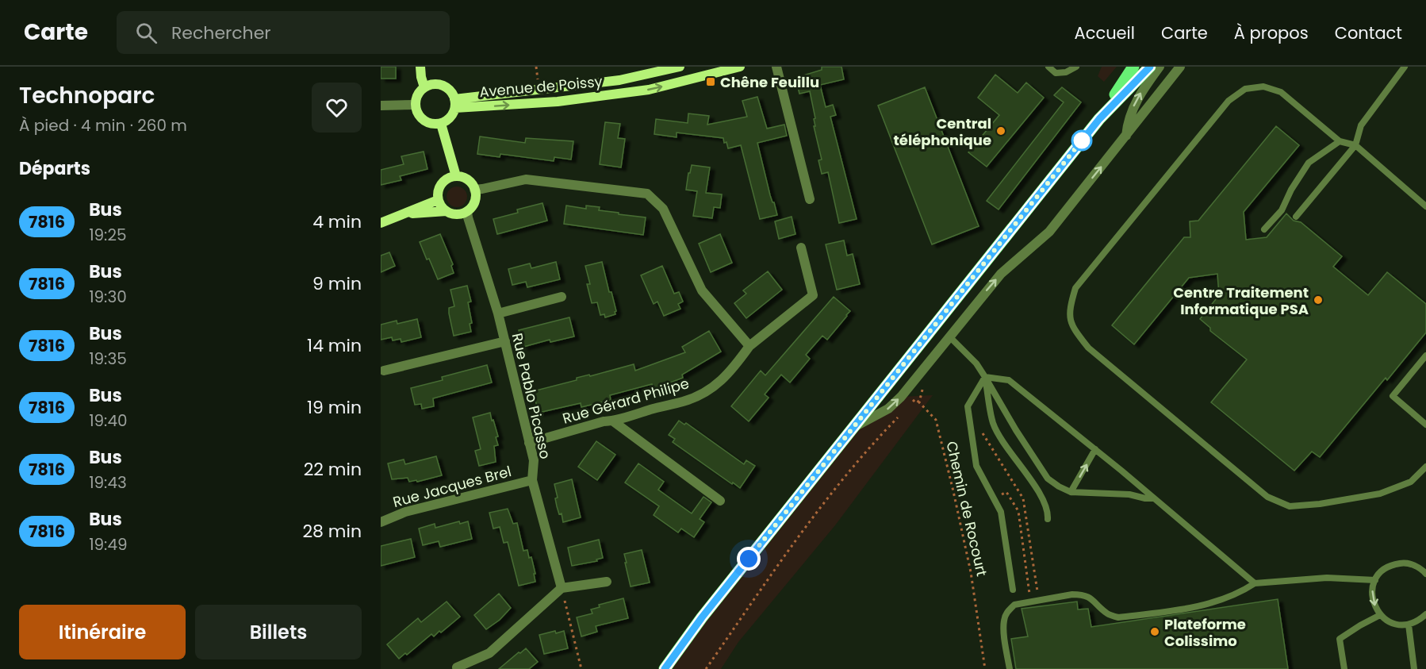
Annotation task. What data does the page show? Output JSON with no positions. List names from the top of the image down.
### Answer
{
  "streets": {
    "street": [
      "Avenue de Poissy",
      "Rue Pablo Picasso",
      "Rue Gérard Philipe",
      "Rue Jacques Brel"
    ],
    "path": ["Chemin de Rocourt"]
  },
  "crossings": [
    ["Rue Pablo Picasso", "Rue Gérard Philipe"],
    ["Rue Pablo Picasso", "Rue Jacques Brel"]
  ],
  "places": {
    "transit": ["Chêne Feuillu"],
    "other": ["Central téléphonique", "Centre Traitement Informatique PSA", "Plateforme Colissimo"]
  },
  "lines": ["bus line 7816"],
  "page": {
    "header": "Carte",
    "search": "Rechercher",
    "nav": [
      "Accueil",
      "Carte",
      "À propos",
      "Contact"
    ],
    "heading": [
      ["Technoparc", "À pied · 4 min · 260 m"],
      "Départs"
    ],
    "list": [
      {
        "mark": "7816",
        "name": "Bus",
        "note": "19:25",
        "value": "4 min"
      },
      {
        "mark": "7816",
        "name": "Bus",
        "note": "19:30",
        "value": "9 min"
      },
      {
        "mark": "7816",
        "name": "Bus",
        "note": "19:35",
        "value": "14 min"
      },
      {
        "mark": "7816",
        "name": "Bus",
        "note": "19:40",
        "value": "19 min"
      },
      {
        "mark": "7816",
        "name": "Bus",
        "note": "19:43",
        "value": "22 min"
      },
      {
        "mark": "7816",
        "name": "Bus",
        "note": "19:49",
        "value": "28 min"
      }
    ],
    "buttons": ["Itinéraire", "Billets"]
  }
}
